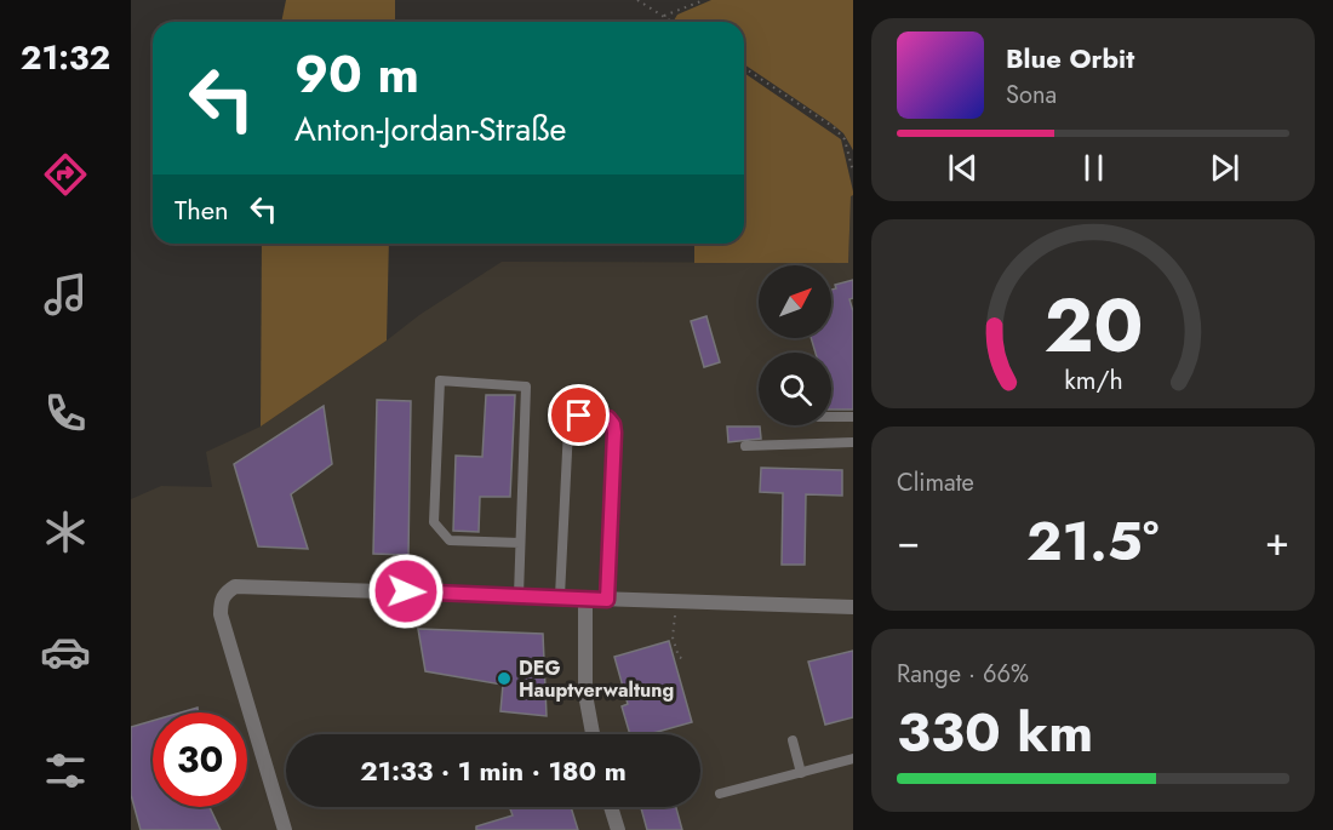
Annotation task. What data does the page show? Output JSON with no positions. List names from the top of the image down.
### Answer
{
  "places": ["DEG Hauptverwaltung"],
  "north": "top right",
  "page": {
    "tabs": "21:32",
    "turn": ["90 m", "Anton-Jordan-Straße"],
    "song": ["Blue Orbit", "Sona"],
    "then": "Then",
    "tile": [
      "Climate",
      ["Range · 66%", "330 km"]
    ],
    "heat": ["−", "21.5°", "+"],
    "limit": "30",
    "trip": "21:33 · 1 min · 180 m",
    "gauge": ["20", "km/h"]
  }
}
